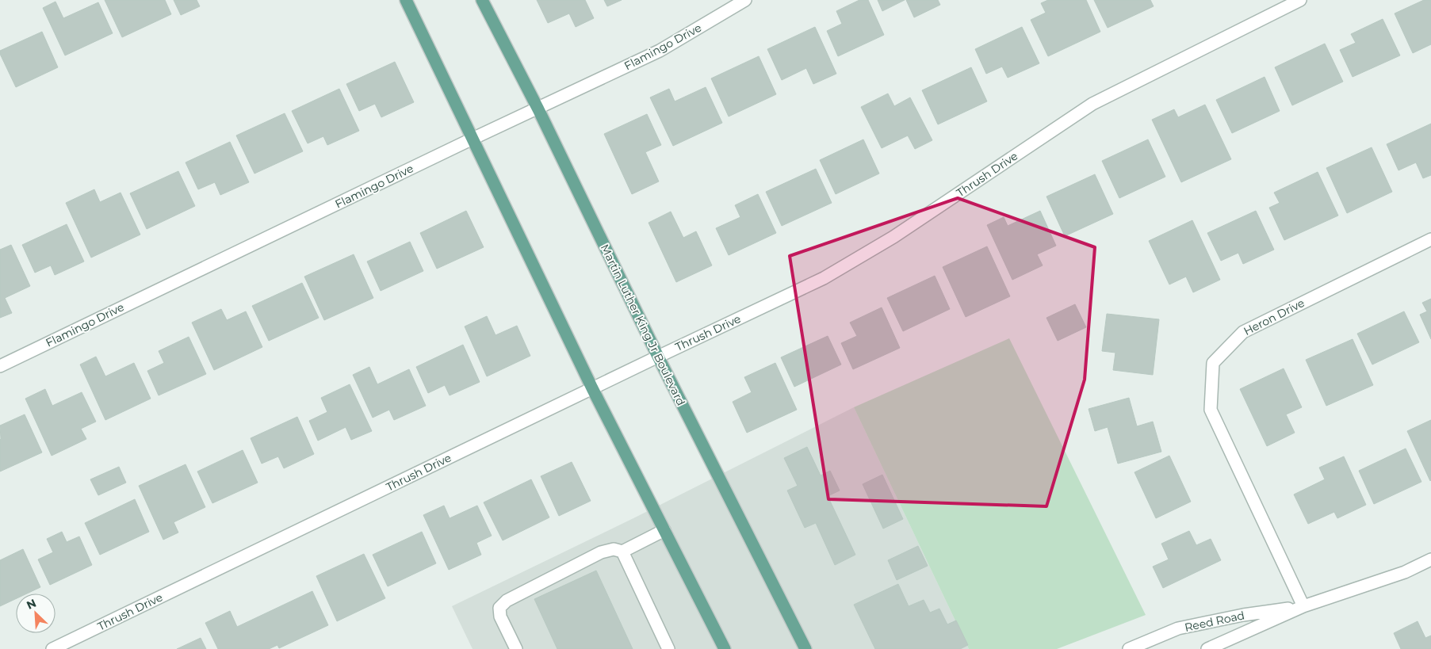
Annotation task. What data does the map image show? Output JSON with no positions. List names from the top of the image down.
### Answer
{
  "streets": {
    "main road": ["Martin Luther King Jr Boulevard"],
    "street": [
      "Flamingo Drive",
      "Thrush Drive",
      "Heron Drive",
      "Reed Road"
    ]
  },
  "crossings": [
    ["Flamingo Drive", "Martin Luther King Jr Boulevard"],
    ["Thrush Drive", "Martin Luther King Jr Boulevard"],
    ["Heron Drive", "Reed Road"]
  ],
  "north": "top left"
}
